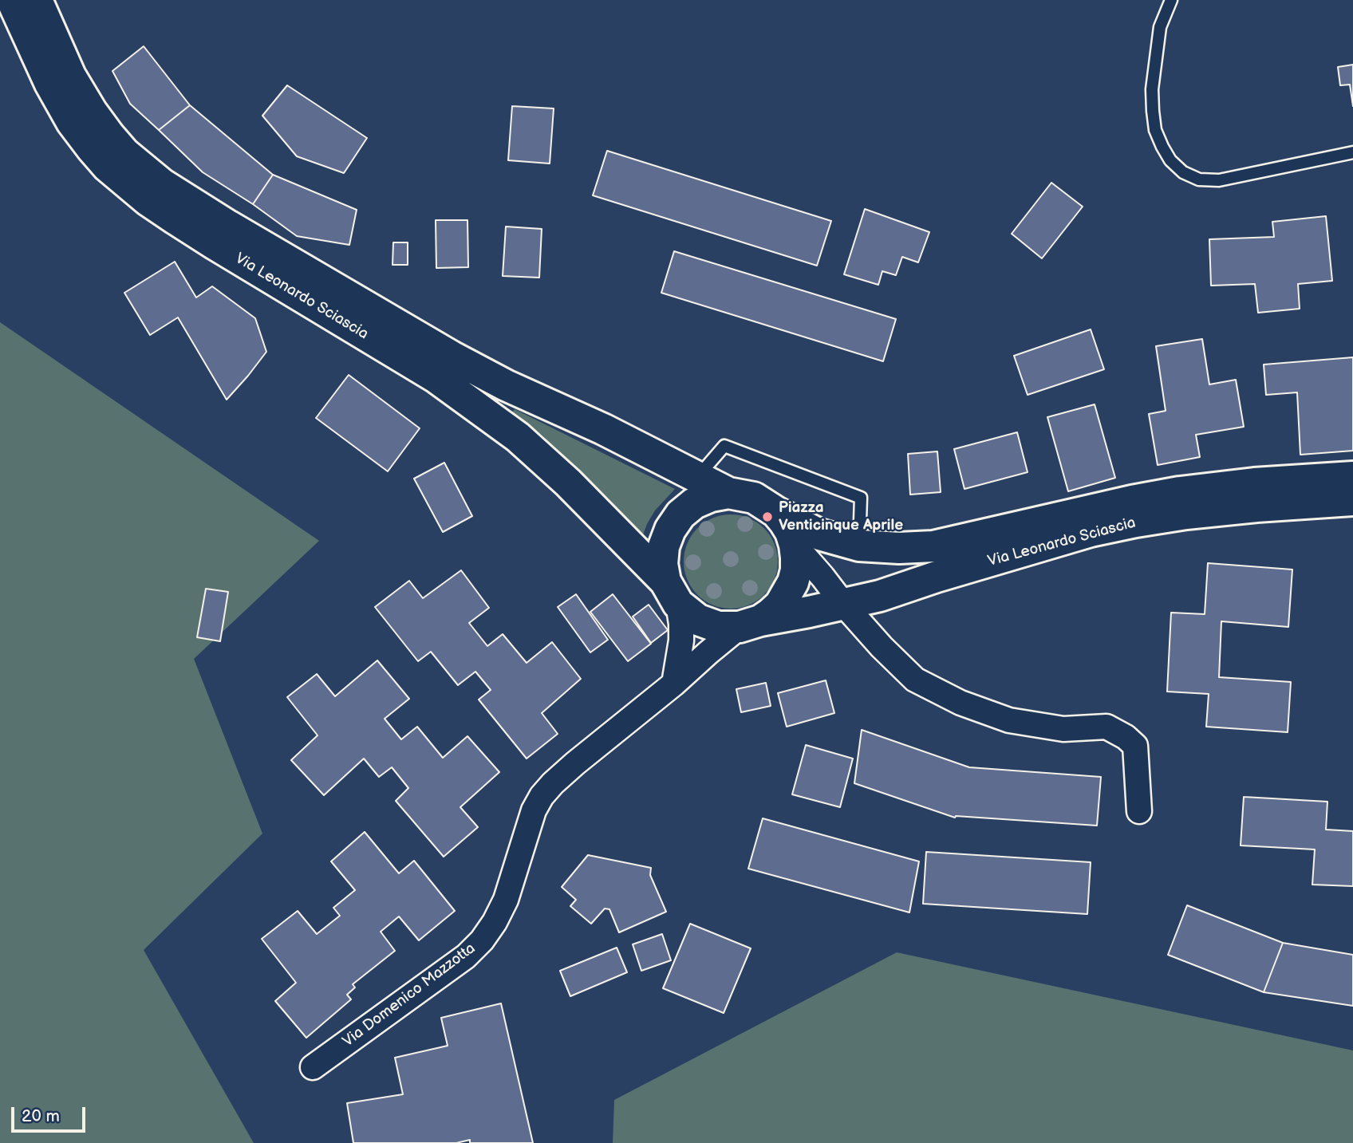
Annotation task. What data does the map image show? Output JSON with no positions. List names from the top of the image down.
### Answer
{
  "streets": {
    "street": ["Via Leonardo Sciascia", "Via Domenico Mazzotta"]
  },
  "crossings": [
    ["Via Leonardo Sciascia", "Via Domenico Mazzotta"]
  ],
  "places": ["Piazza Venticinque Aprile"],
  "scale_bar": "20 m"
}
